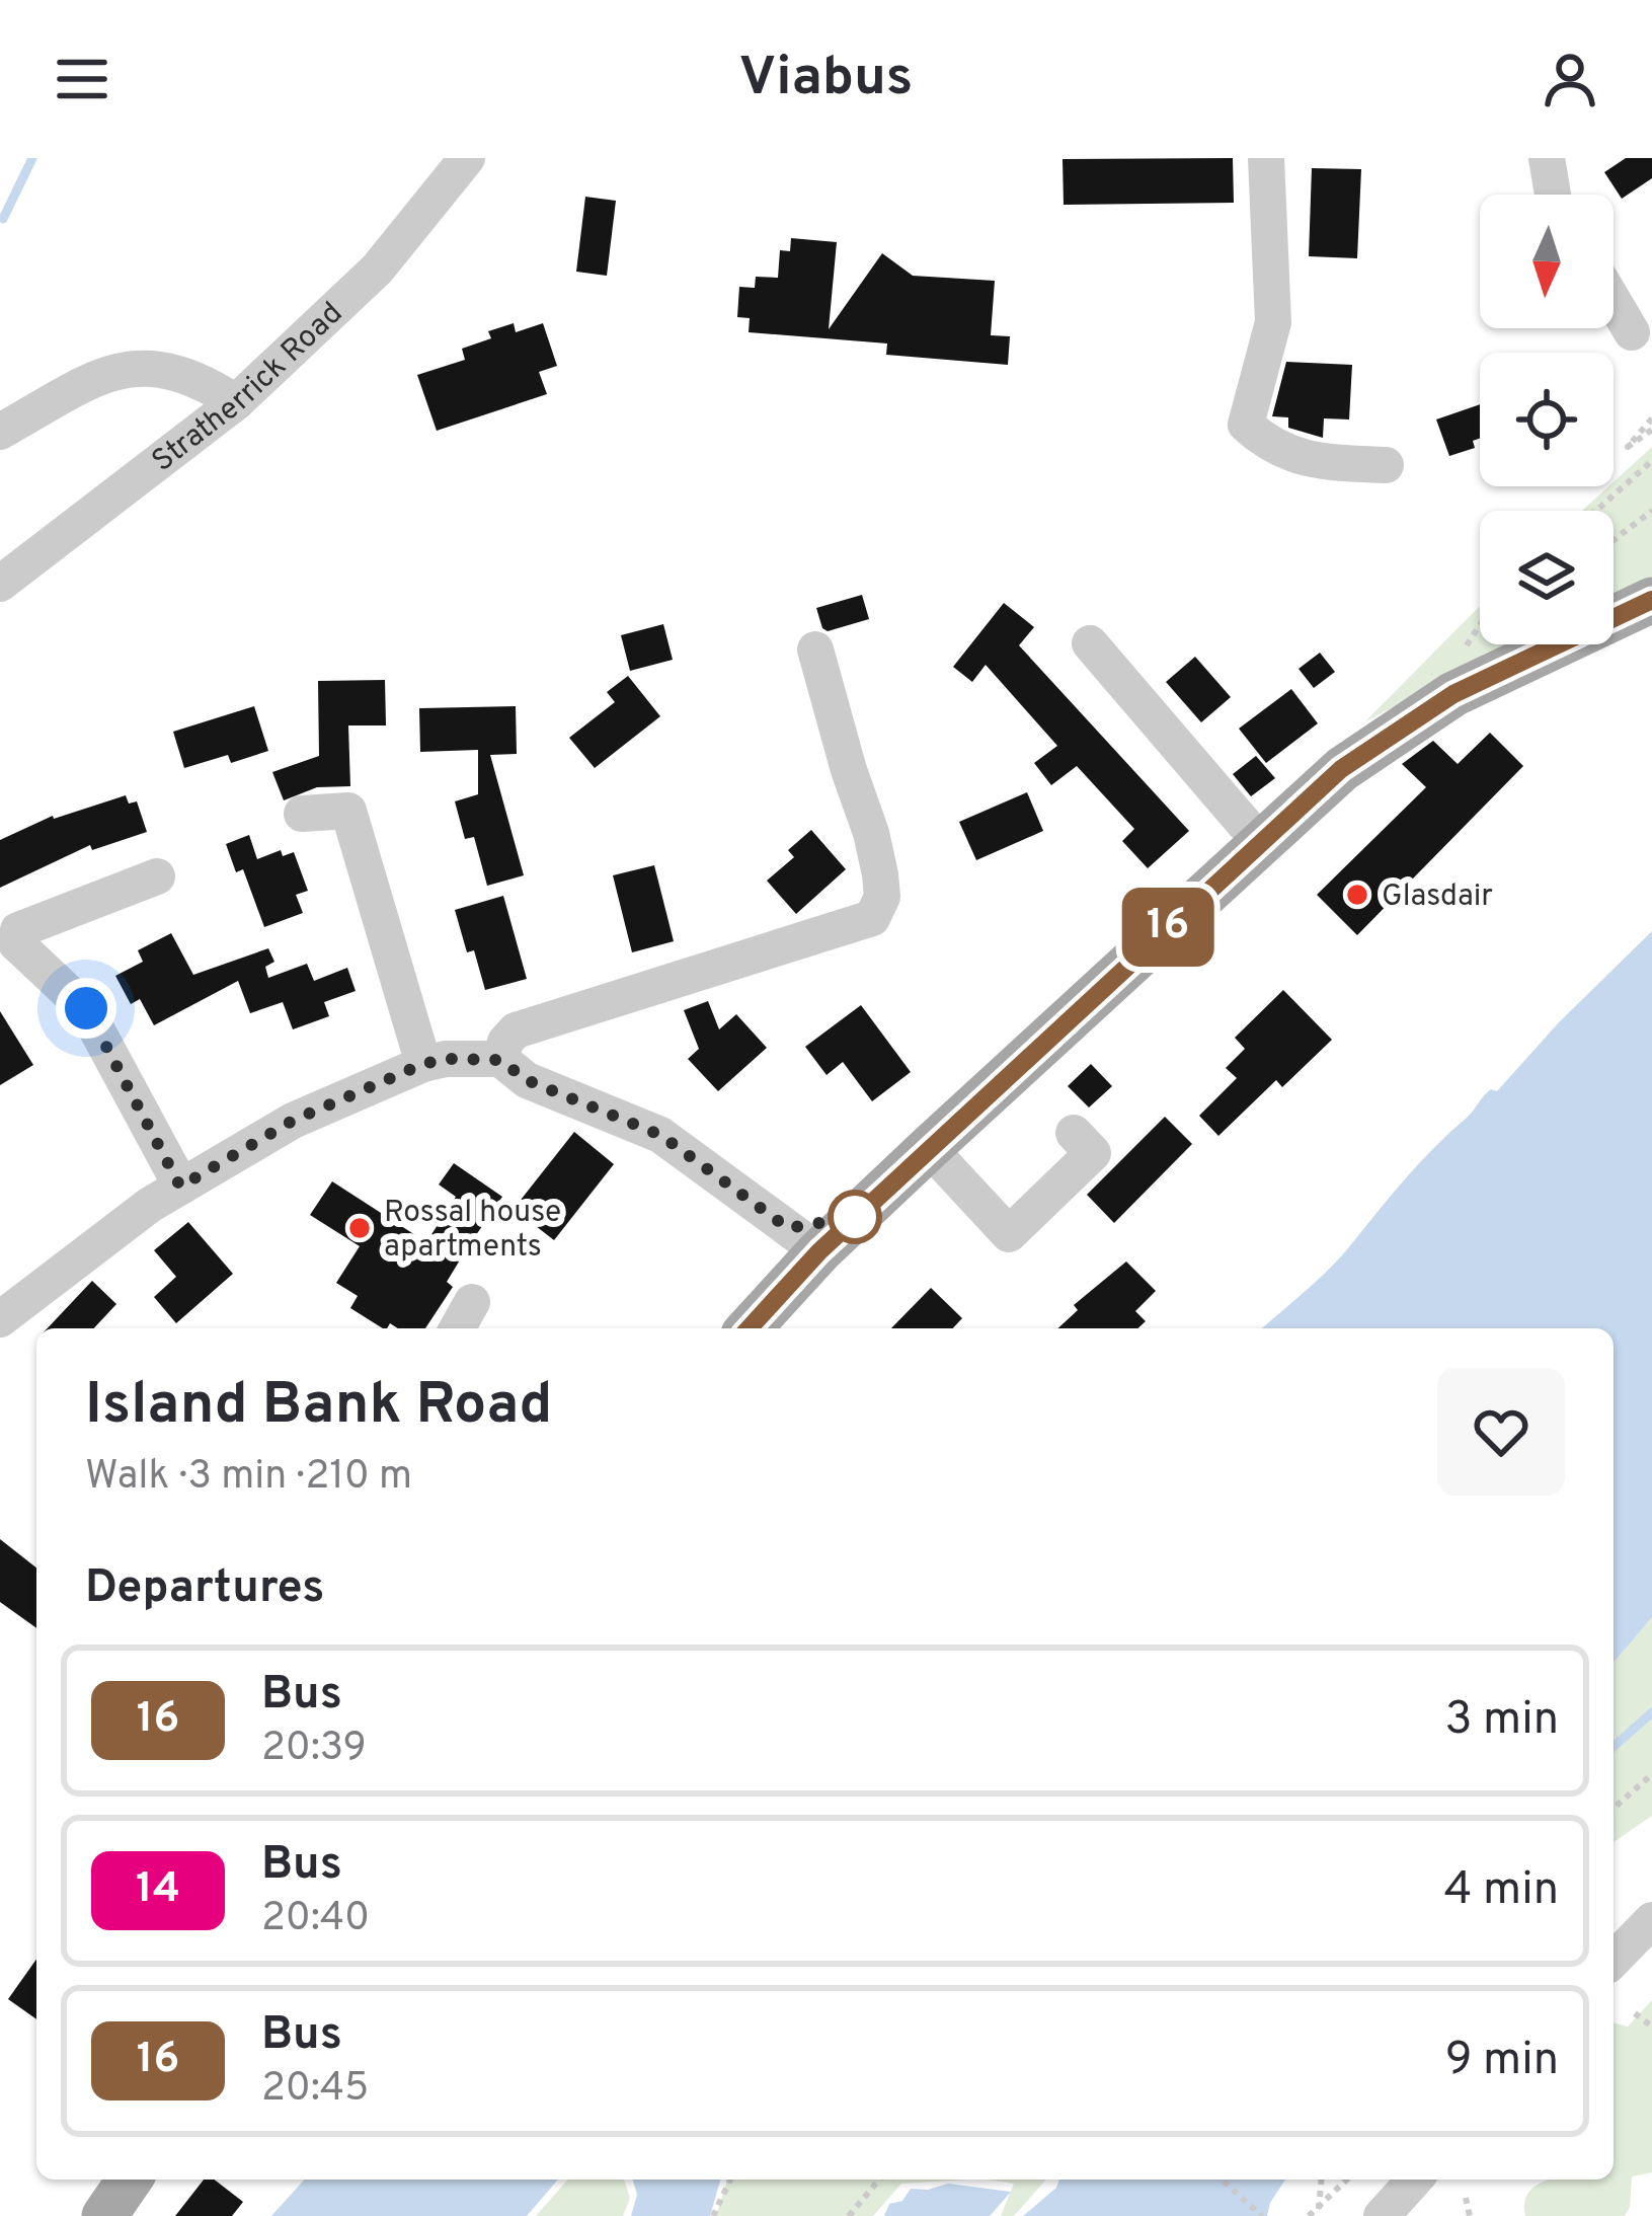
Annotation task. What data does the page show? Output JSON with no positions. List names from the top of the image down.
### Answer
{
  "streets": {
    "street": ["Stratherrick Road"]
  },
  "places": ["Glasdair", "Rossal house apartments"],
  "lines": ["bus line 16"],
  "north": "bottom",
  "page": {
    "header": "Viabus",
    "on_map": "16",
    "heading": [
      ["Island Bank Road", "Walk · 3 min · 210 m"],
      "Departures"
    ],
    "list": [
      {
        "mark": "16",
        "name": "Bus",
        "note": "20:39",
        "value": "3 min"
      },
      {
        "mark": "14",
        "name": "Bus",
        "note": "20:40",
        "value": "4 min"
      },
      {
        "mark": "16",
        "name": "Bus",
        "note": "20:45",
        "value": "9 min"
      }
    ]
  }
}
